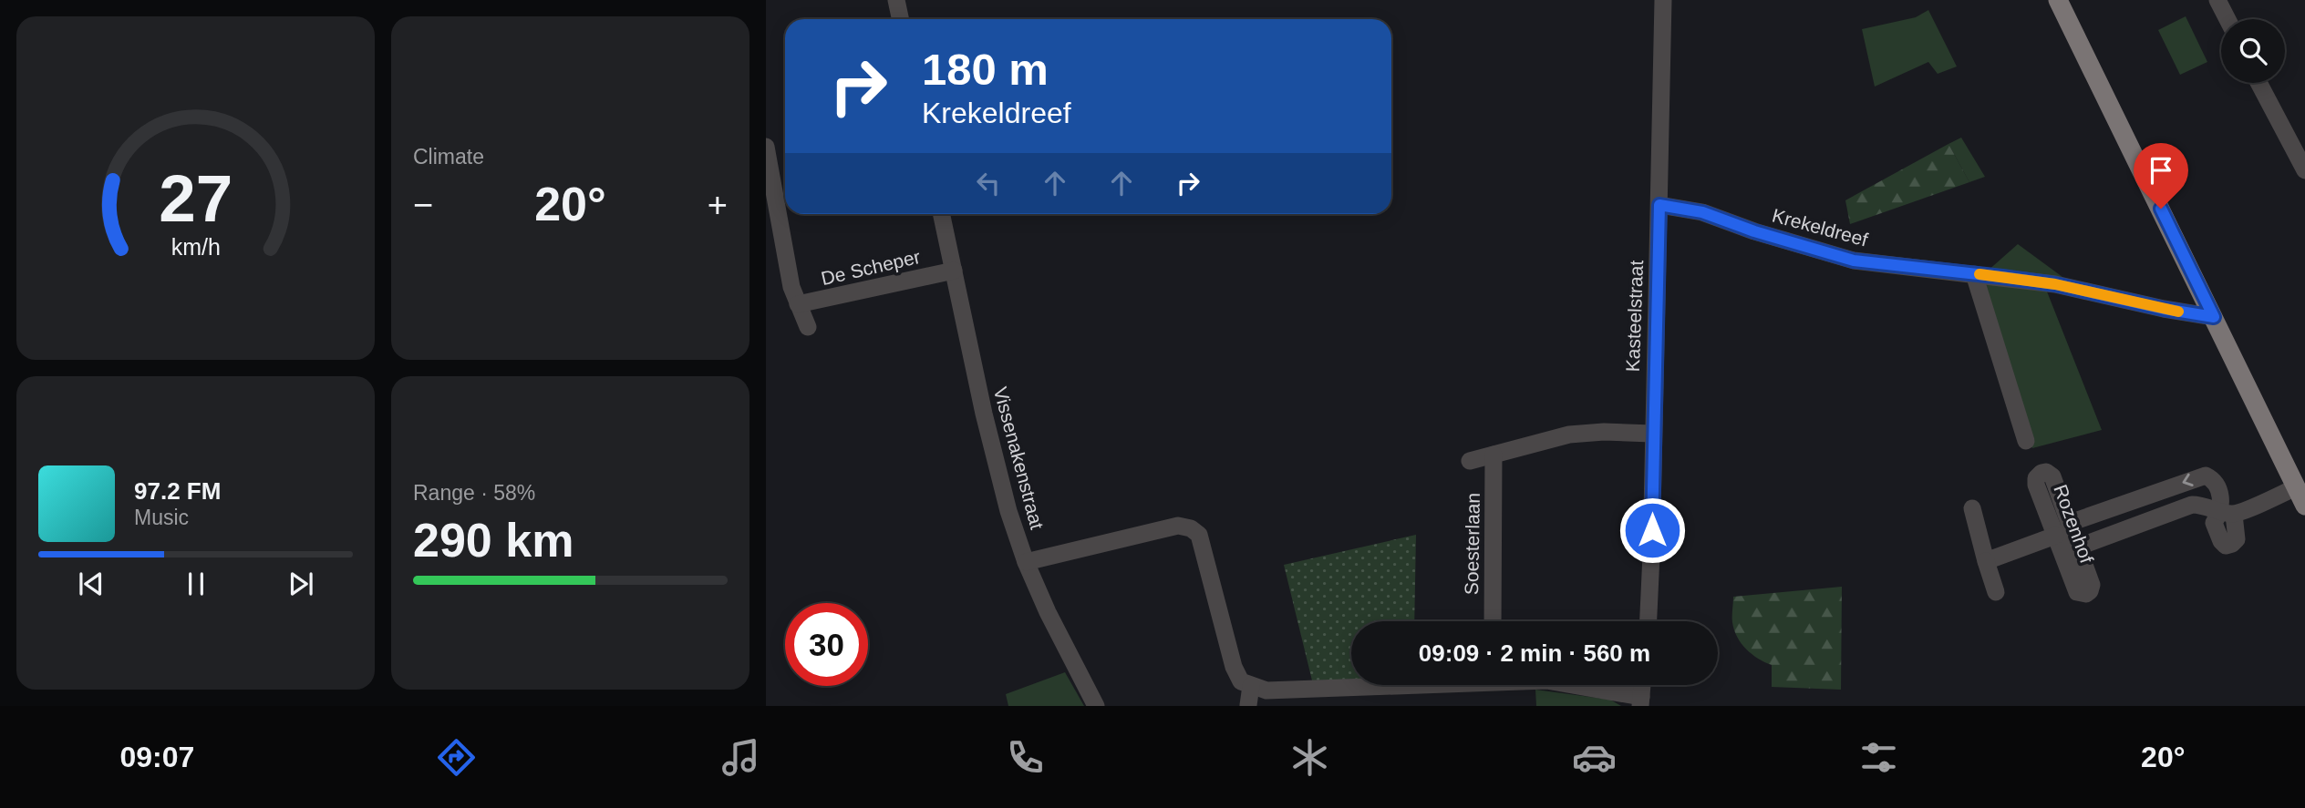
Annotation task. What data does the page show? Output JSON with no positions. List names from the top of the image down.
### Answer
{
  "streets": {
    "street": [
      "Krekeldreef",
      "De Scheper",
      "Kasteelstraat",
      "Vissenakenstraat",
      "Rozenhof",
      "Soesterlaan"
    ]
  },
  "crossings": [
    ["Krekeldreef", "Kasteelstraat"],
    ["De Scheper", "Vissenakenstraat"]
  ],
  "page": {
    "tile": [
      "Climate",
      ["Range · 58%", "290 km"]
    ],
    "turn": ["180 m", "Krekeldreef"],
    "heat": ["−", "20°", "+"],
    "song": ["97.2 FM", "Music"],
    "limit": "30",
    "trip": "09:09 · 2 min · 560 m",
    "tabs": ["09:07", "20°"],
    "gauge": ["27", "km/h"]
  }
}
